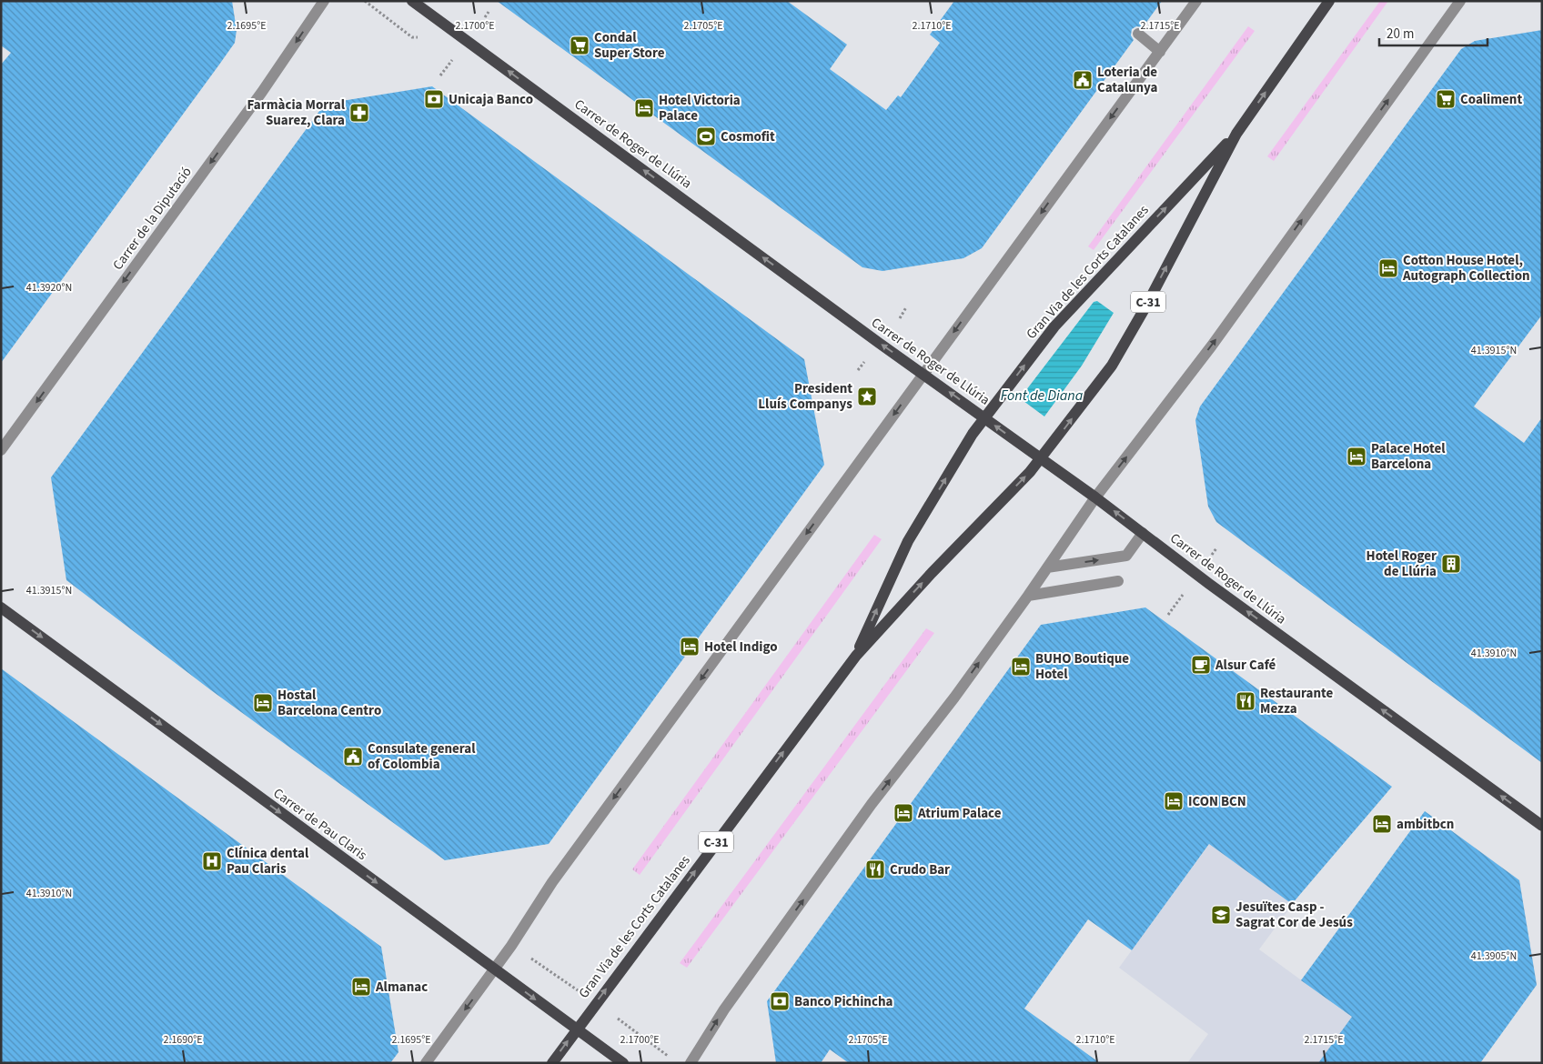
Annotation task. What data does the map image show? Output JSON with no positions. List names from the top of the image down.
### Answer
{
  "streets": {
    "main road": [
      "Carrer de Roger de Llúria",
      "Gran Via de les Corts Catalanes",
      "C-31",
      "Carrer de Pau Claris"
    ],
    "street": ["Carrer de la Diputació"]
  },
  "crossings": [
    ["Carrer de Roger de Llúria", "Gran Via de les Corts Catalanes"],
    ["Gran Via de les Corts Catalanes", "Carrer de Pau Claris"]
  ],
  "one_way": [
    "Carrer de Roger de Llúria",
    "Carrer de la Diputació",
    "Gran Via de les Corts Catalanes",
    "Carrer de Pau Claris"
  ],
  "water": ["Font de Diana"],
  "places": {
    "supermarket": ["Condal Super Store", "Coaliment"],
    "public building": ["Loteria de Catalunya", "Consulate general of Colombia"],
    "bank": ["Unicaja Banco", "Banco Pichincha"],
    "hotel": [
      "Hotel Victoria Palace",
      "Cotton House Hotel, Autograph Collection",
      "Palace Hotel Barcelona",
      "Hotel Indigo",
      "BUHO Boutique Hotel",
      "Hostal Barcelona Centro",
      "ICON BCN",
      "Atrium Palace",
      "ambitbcn",
      "Almanac"
    ],
    "pharmacy": ["Farmàcia Morral Suarez, Clara"],
    "sports": ["Cosmofit"],
    "place": ["President Lluís Companys"],
    "building": ["Hotel Roger de Llúria"],
    "cafe": ["Alsur Café"],
    "restaurant": ["Restaurante Mezza", "Crudo Bar"],
    "hospital": ["Clínica dental Pau Claris"],
    "school or university": ["Jesuïtes Casp - Sagrat Cor de Jesús"]
  },
  "scale_bar": "20 m",
  "coordinates": [
    "2.1695°E",
    "2.1700°E",
    "2.1705°E",
    "2.1710°E",
    "2.1715°E",
    "41.3920°N",
    "41.3915°N",
    "41.3910°N",
    "41.3905°N",
    "2.1690°E"
  ]
}
